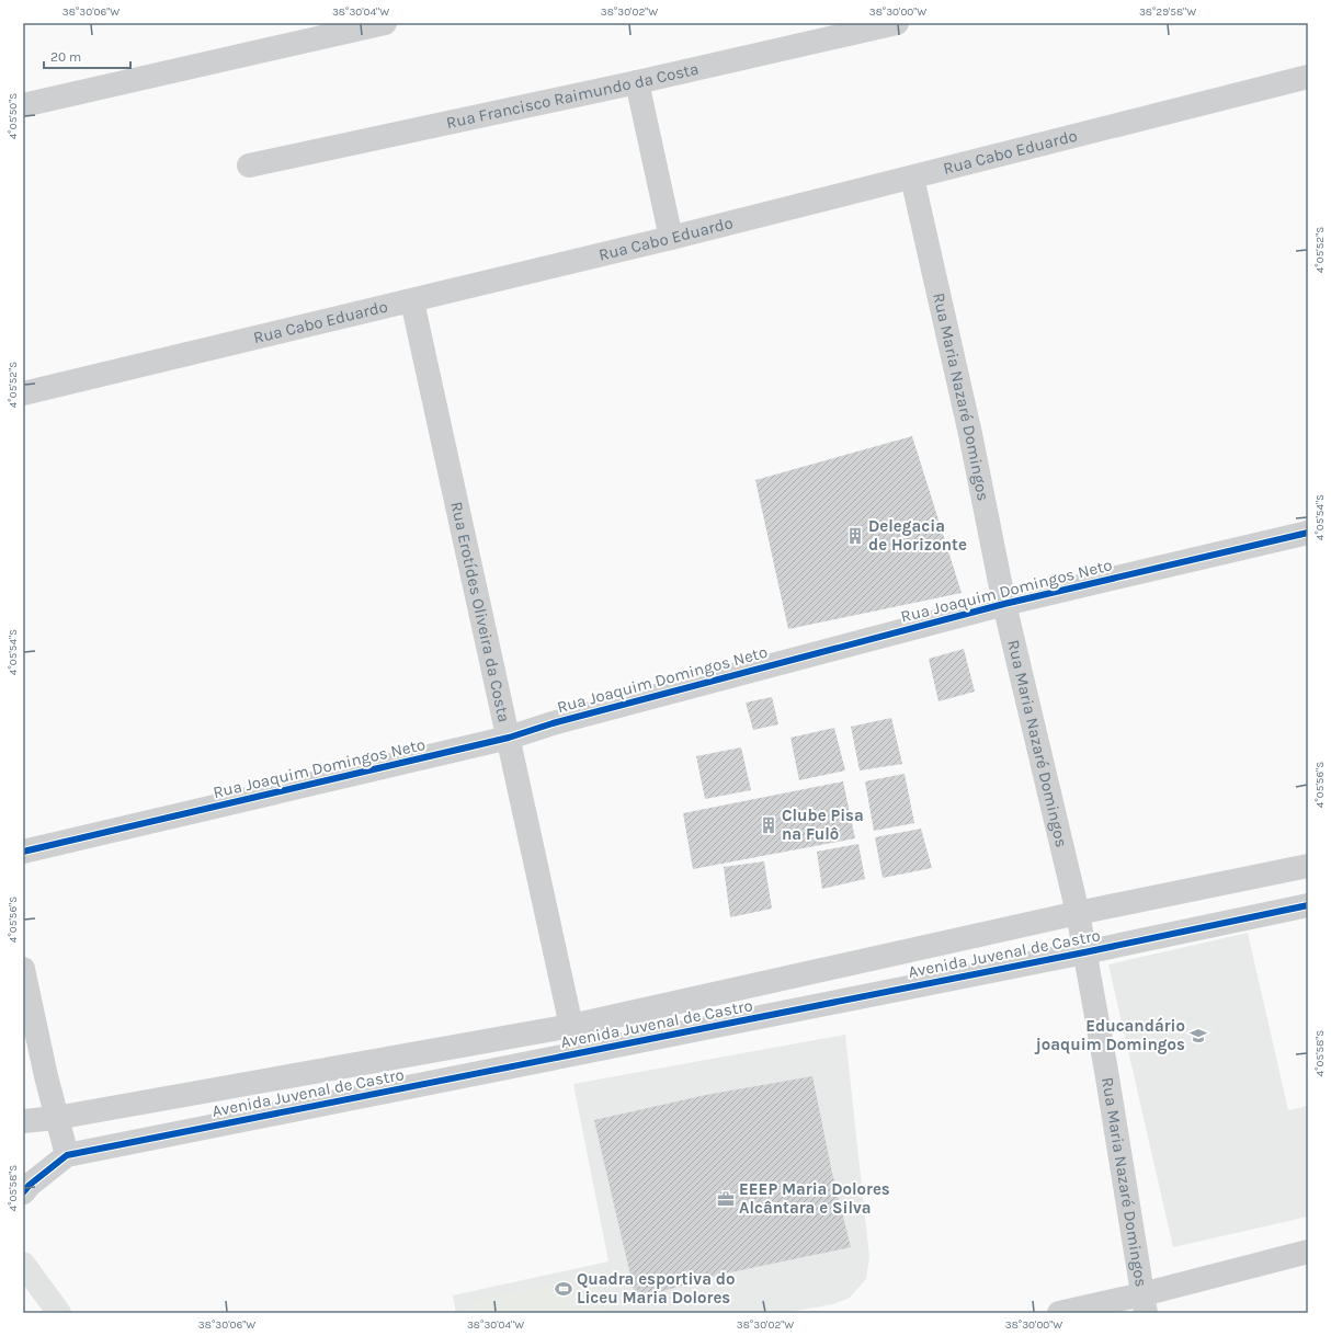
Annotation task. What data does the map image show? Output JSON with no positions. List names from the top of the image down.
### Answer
{
  "streets": {
    "street": [
      "Rua Francisco Raimundo da Costa",
      "Rua Cabo Eduardo",
      "Rua Maria Nazaré Domingos",
      "Rua Joaquim Domingos Neto",
      "Rua Erotídes Oliveira da Costa",
      "Avenida Juvenal de Castro"
    ]
  },
  "crossings": [
    ["Rua Cabo Eduardo", "Rua Maria Nazaré Domingos"],
    ["Rua Cabo Eduardo", "Rua Erotídes Oliveira da Costa"],
    ["Rua Maria Nazaré Domingos", "Rua Joaquim Domingos Neto"],
    ["Rua Maria Nazaré Domingos", "Avenida Juvenal de Castro"],
    ["Rua Joaquim Domingos Neto", "Rua Erotídes Oliveira da Costa"],
    ["Rua Erotídes Oliveira da Costa", "Avenida Juvenal de Castro"]
  ],
  "places": {
    "building": ["Delegacia de Horizonte", "Clube Pisa na Fulô"],
    "school or university": ["Educandário joaquim Domingos"],
    "office": ["EEEP Maria Dolores Alcântara e Silva"],
    "sports": ["Quadra esportiva do Liceu Maria Dolores"]
  },
  "scale_bar": "20 m",
  "coordinates": [
    "38°30'06\"W",
    "38°30'04\"W",
    "38°30'02\"W",
    "38°30'00\"W",
    "38°29'58\"W",
    "4°05'50\"S",
    "4°05'52\"S",
    "4°05'54\"S",
    "4°05'56\"S",
    "4°05'58\"S"
  ]
}
